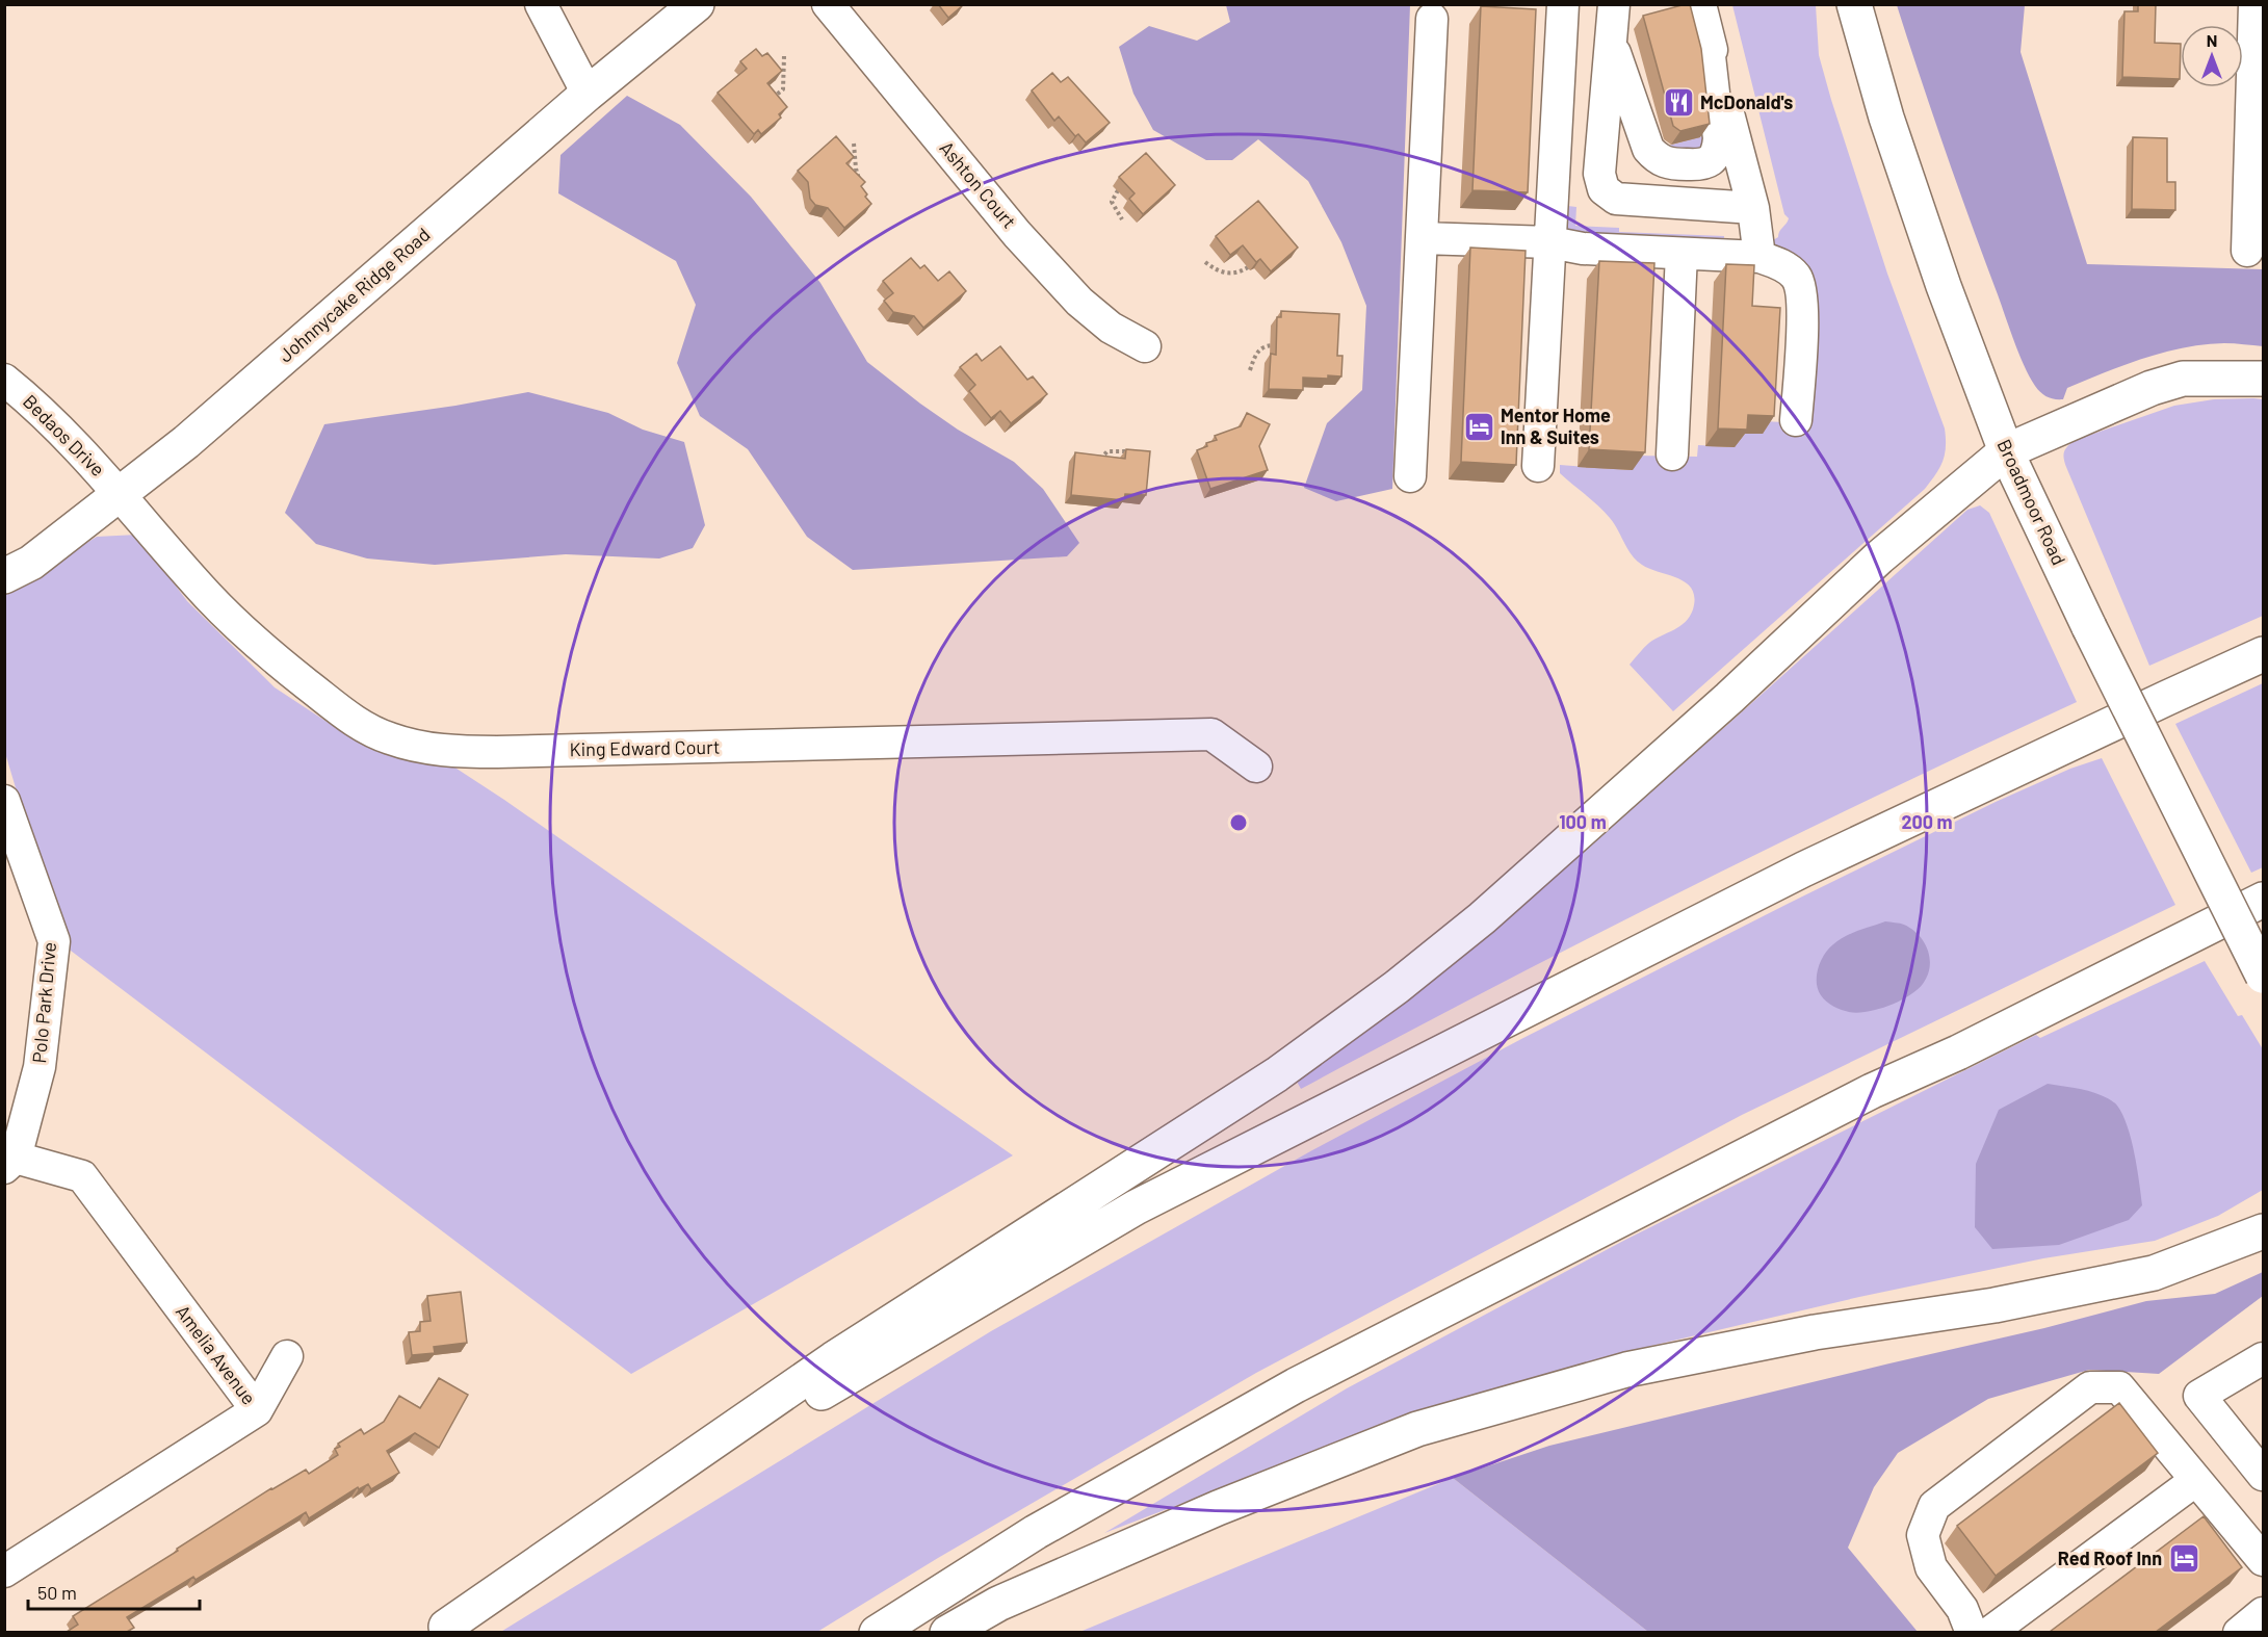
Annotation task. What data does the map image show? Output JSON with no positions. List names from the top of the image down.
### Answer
{
  "streets": {
    "main road": ["Johnnycake Ridge Road", "Broadmoor Road"],
    "street": [
      "Ashton Court",
      "Bedaos Drive",
      "King Edward Court",
      "Polo Park Drive",
      "Amelia Avenue"
    ]
  },
  "crossings": [
    ["Johnnycake Ridge Road", "Bedaos Drive"],
    ["Johnnycake Ridge Road", "King Edward Court"],
    ["Bedaos Drive", "King Edward Court"],
    ["Polo Park Drive", "Amelia Avenue"]
  ],
  "places": {
    "restaurant": ["McDonald's"],
    "hotel": ["Mentor Home Inn & Suites", "Red Roof Inn"]
  },
  "scale_bar": "50 m",
  "north": "top",
  "rings": ["100 m", "200 m"]
}
